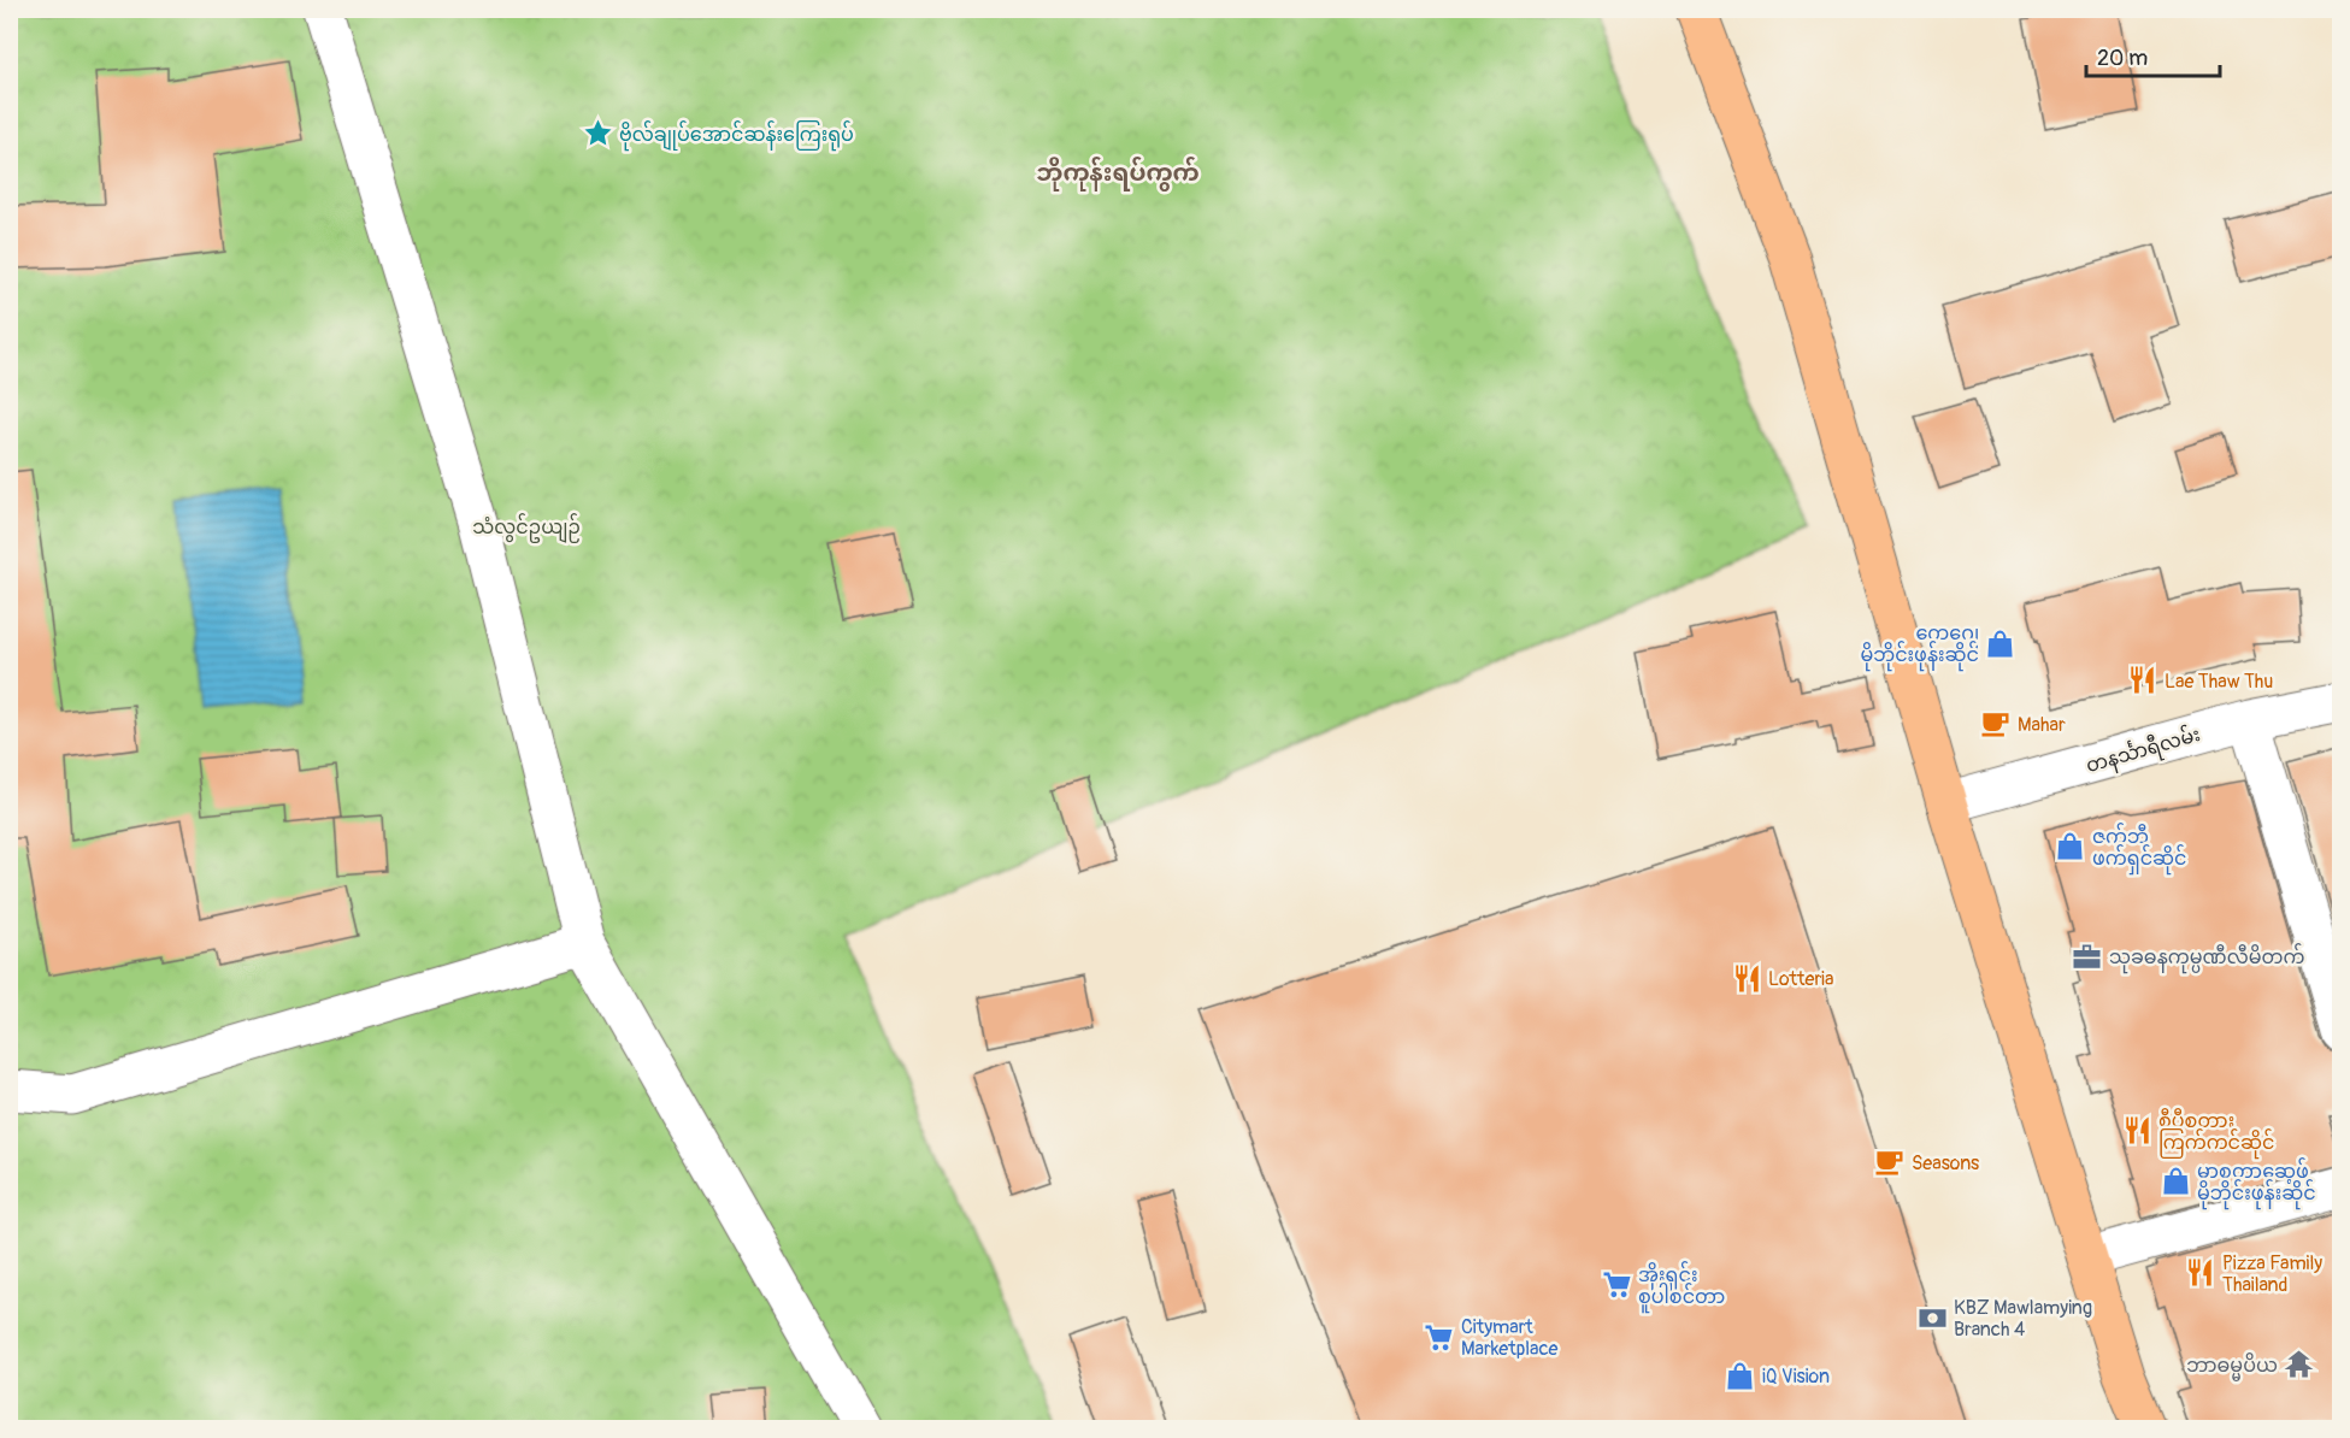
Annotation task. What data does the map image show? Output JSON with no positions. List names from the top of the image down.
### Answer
{
  "streets": {
    "street": ["တနင်္သာရီလမ်း"]
  },
  "districts": ["ဘိုကုန်းရပ်ကွက်"],
  "parks": ["သံလွင်ဥယျဉ်"],
  "places": {
    "place": ["ဗိုလ်ချုပ်အောင်ဆန်းကြေးရုပ်"],
    "shop": [
      "ကေဂျေ မိုဘိုင်းဖုန်းဆိုင်",
      "ဇက်ဘီ ဖက်ရှင်ဆိုင်",
      "မာစတာဆေ့ဖ် မိုဘိုင်းဖုန်းဆိုင်",
      "iQ Vision"
    ],
    "restaurant": [
      "Lae Thaw Thu",
      "Lotteria",
      "စီပီစတား ကြက်ကင်ဆိုင်",
      "Pizza Family Thailand"
    ],
    "cafe": ["Mahar", "Seasons"],
    "office": ["သုခဓနကုမ္ပဏီလီမိတက်"],
    "supermarket": ["အိုးရှင်း စူပါစင်တာ", "Citymart Marketplace"],
    "bank": ["KBZ Mawlamying Branch 4"],
    "temple": ["ဘာဓမ္မပိယ"]
  },
  "scale_bar": "20 m"
}
